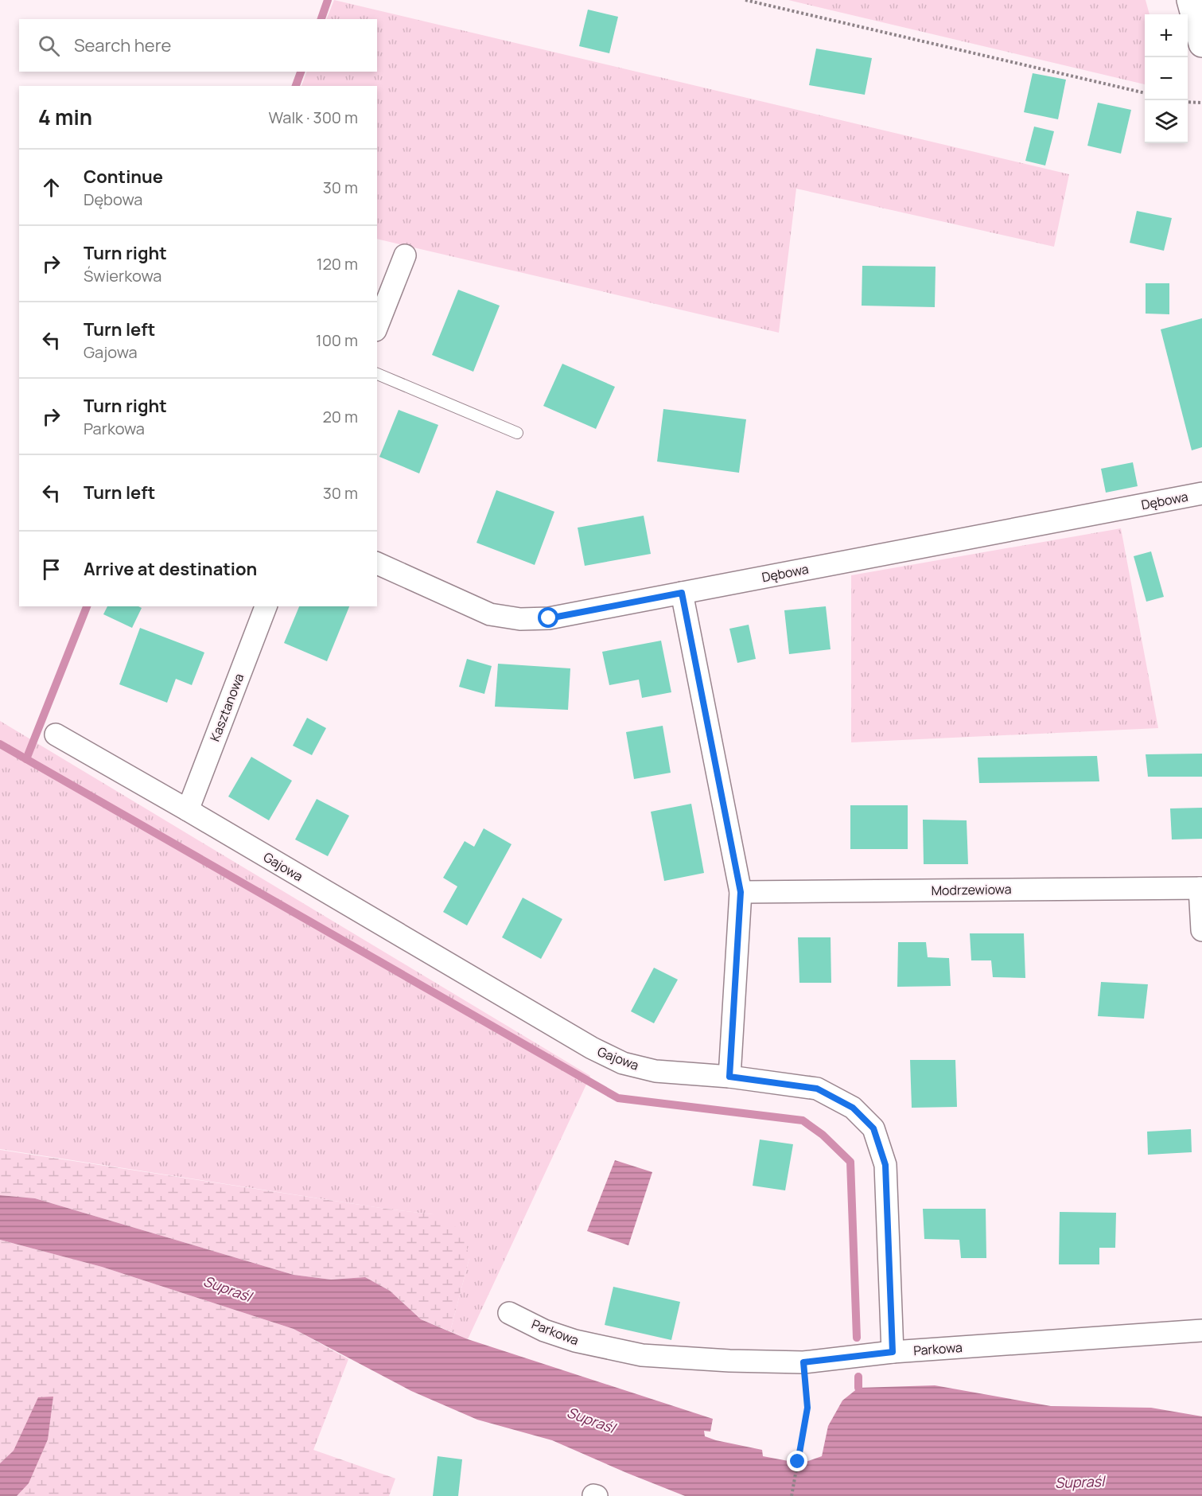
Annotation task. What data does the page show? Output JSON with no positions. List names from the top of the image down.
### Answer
{
  "streets": {
    "street": [
      "Dębowa",
      "Kasztanowa",
      "Gajowa",
      "Modrzewiowa",
      "Parkowa"
    ]
  },
  "crossings": [
    ["Kasztanowa", "Gajowa"],
    ["Gajowa", "Parkowa"]
  ],
  "water": ["Supraśl"],
  "page": {
    "map_buttons": ["+", "−"],
    "search": "Search here",
    "heading": ["4 min", "Walk · 300 m"],
    "list": [
      ["Continue", "Dębowa", "30 m"],
      ["Turn right", "Świerkowa", "120 m"],
      ["Turn left", "Gajowa", "100 m"],
      ["Turn right", "Parkowa", "20 m"],
      ["Turn left", "30 m"],
      "Arrive at destination"
    ]
  }
}
